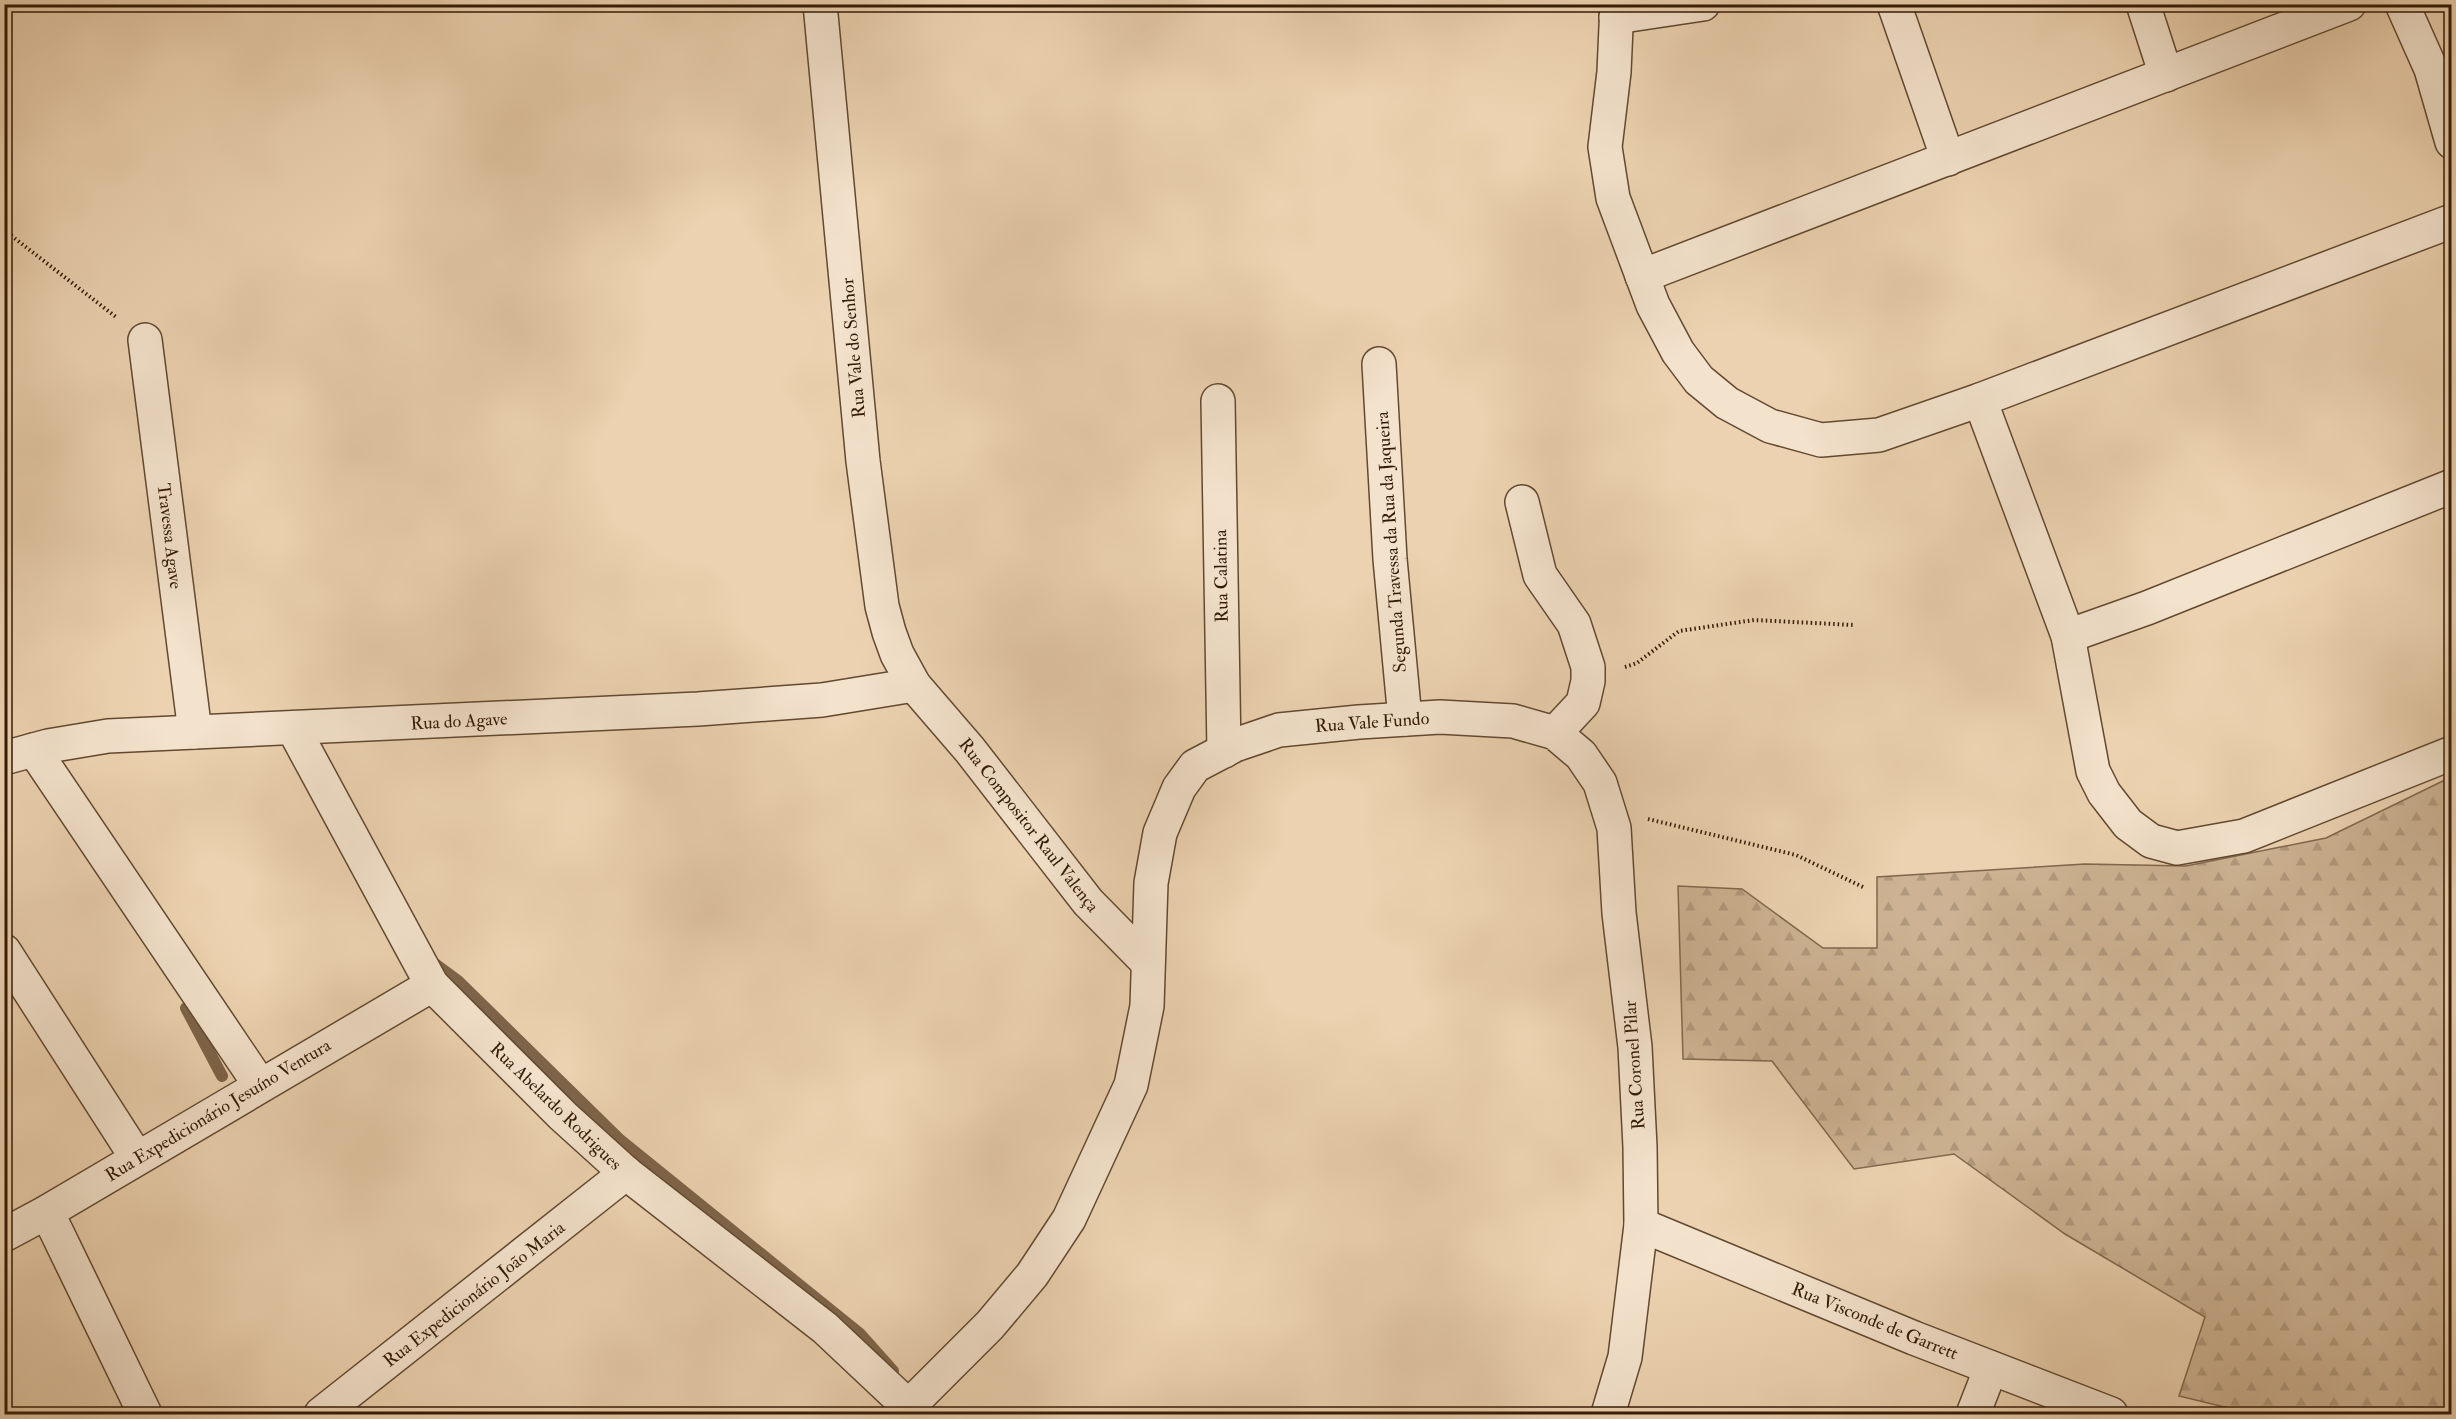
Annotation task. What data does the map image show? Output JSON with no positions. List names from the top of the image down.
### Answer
{
  "streets": {
    "street": [
      "Rua Vale do Senhor",
      "Travessa Agave",
      "Segunda Travessa da Rua da Jaqueira",
      "Rua Calatina",
      "Rua do Agave",
      "Rua Vale Fundo",
      "Rua Compositor Raul Valença",
      "Rua Coronel Pilar",
      "Rua Abelardo Rodrigues",
      "Rua Expedicionário Jesuíno Ventura",
      "Rua Expedicionário João Maria",
      "Rua Visconde de Garrett"
    ]
  },
  "crossings": [
    ["Rua Vale do Senhor", "Rua do Agave"],
    ["Rua Vale do Senhor", "Rua Compositor Raul Valença"],
    ["Travessa Agave", "Rua do Agave"],
    ["Segunda Travessa da Rua da Jaqueira", "Rua Vale Fundo"],
    ["Rua Calatina", "Rua Vale Fundo"],
    ["Rua do Agave", "Rua Compositor Raul Valença"],
    ["Rua do Agave", "Rua Abelardo Rodrigues"],
    ["Rua Vale Fundo", "Rua Coronel Pilar"],
    ["Rua Coronel Pilar", "Rua Visconde de Garrett"],
    ["Rua Abelardo Rodrigues", "Rua Expedicionário Jesuíno Ventura"],
    ["Rua Abelardo Rodrigues", "Rua Expedicionário João Maria"]
  ]
}
